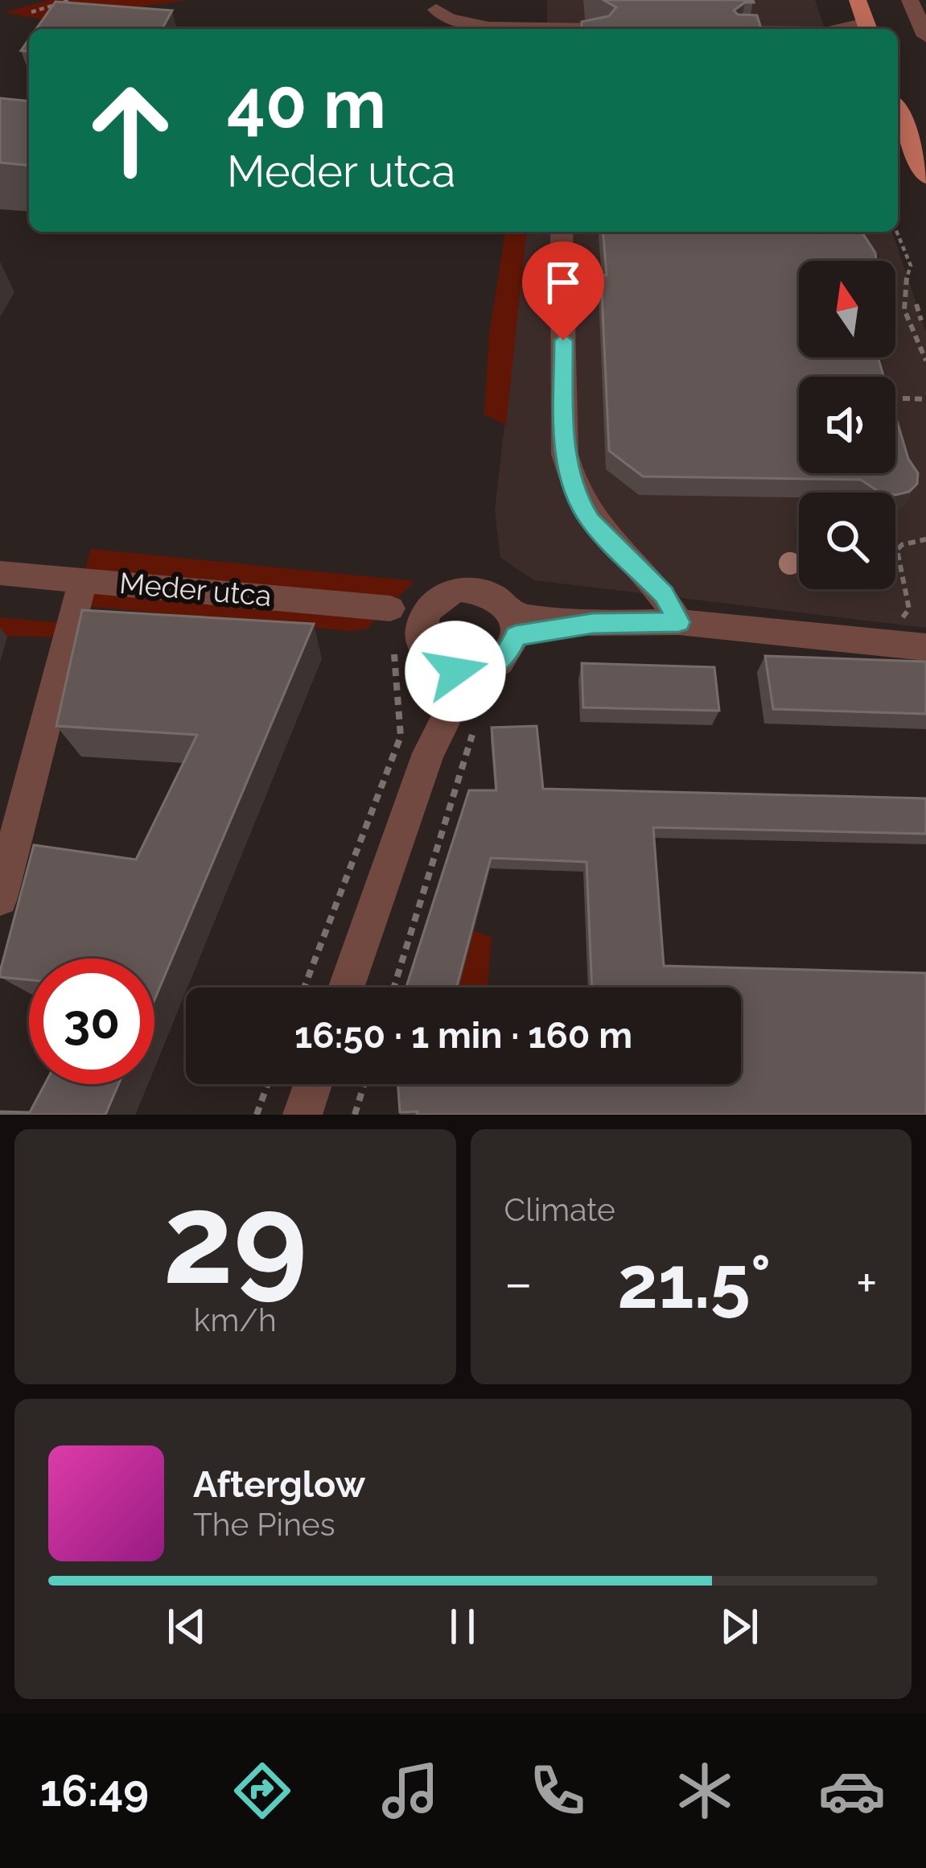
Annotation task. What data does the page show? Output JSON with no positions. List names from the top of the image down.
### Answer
{
  "streets": {
    "street": ["Meder utca"]
  },
  "north": "top",
  "page": {
    "turn": ["40 m", "Meder utca"],
    "limit": "30",
    "trip": "16:50 · 1 min · 160 m",
    "tile": [
      ["29", "km/h"],
      "Climate"
    ],
    "heat": ["−", "21.5°", "+"],
    "song": ["Afterglow", "The Pines"],
    "tabs": "16:49"
  }
}
